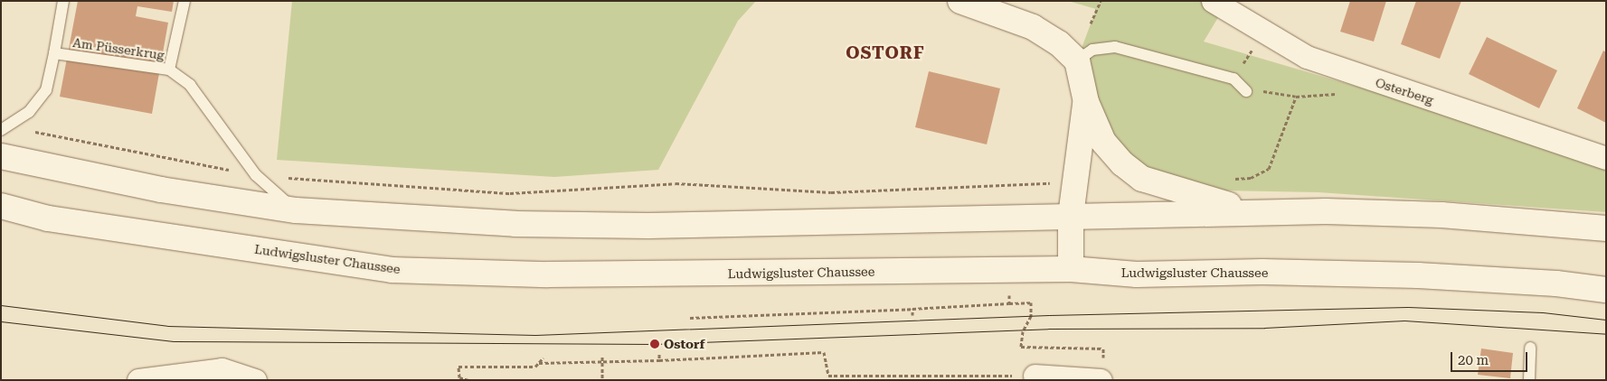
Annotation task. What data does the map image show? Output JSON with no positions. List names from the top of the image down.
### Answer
{
  "streets": {
    "street": ["Osterberg", "Ludwigsluster Chaussee"],
    "lane": ["Am Püsserkrug"]
  },
  "districts": ["OSTORF"],
  "places": ["Ostorf"],
  "scale_bar": "20 m"
}
